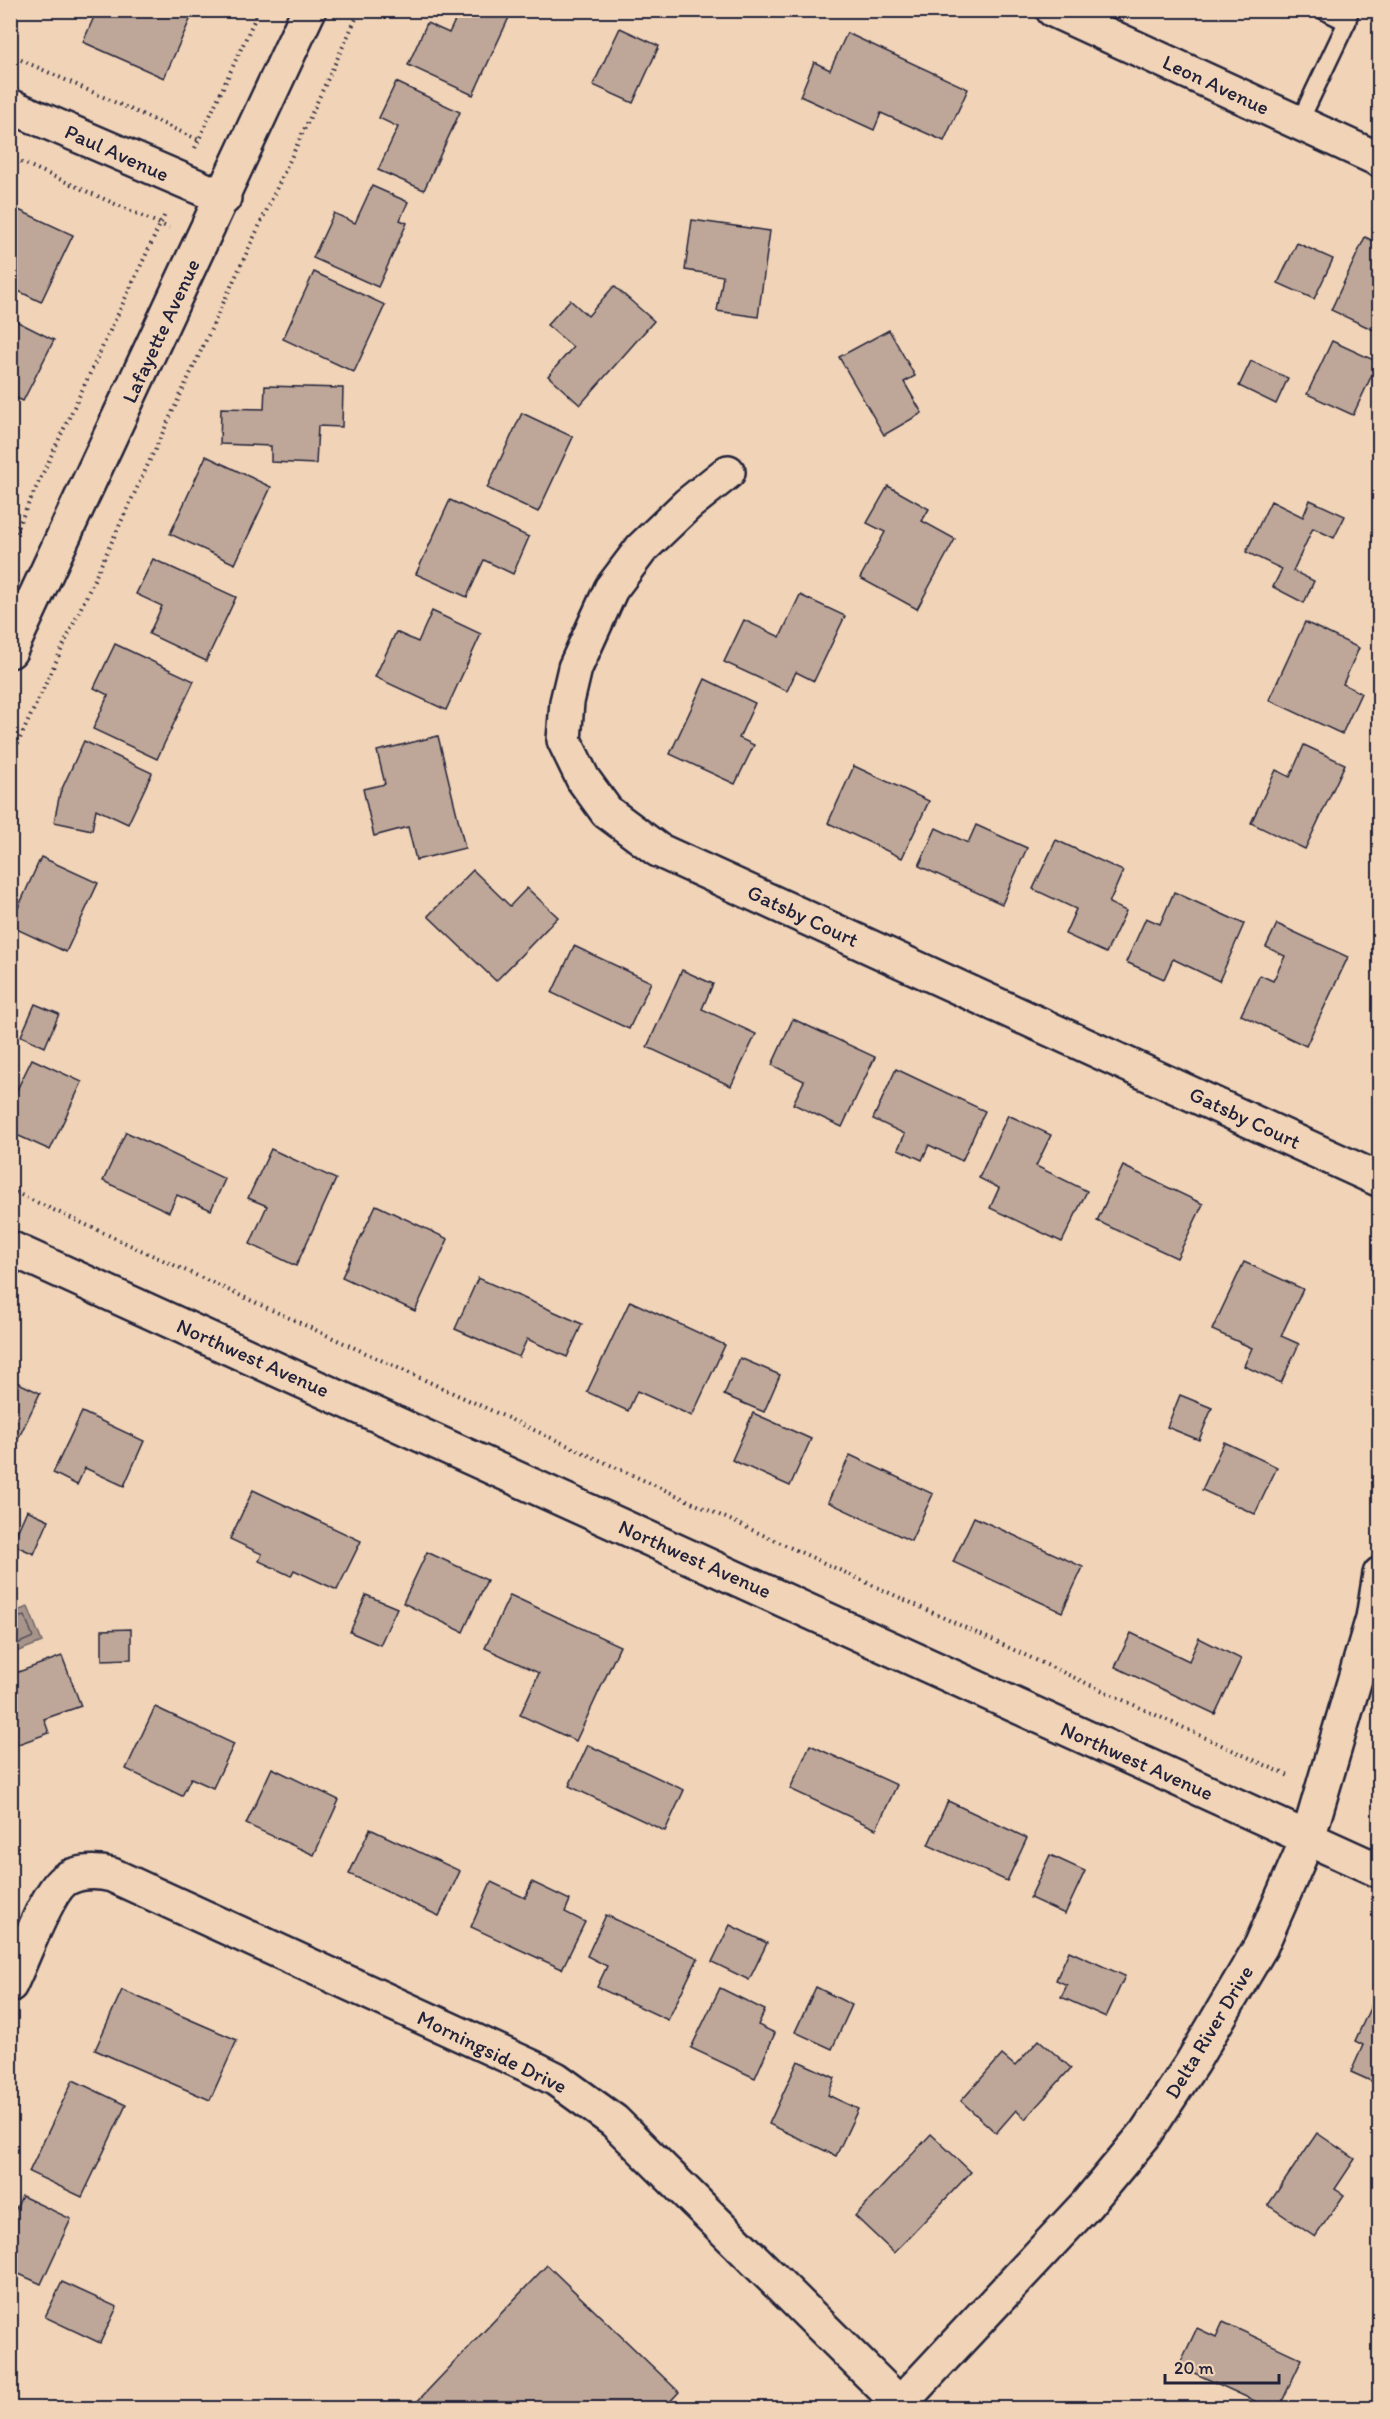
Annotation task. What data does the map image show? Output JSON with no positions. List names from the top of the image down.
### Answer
{
  "streets": {
    "street": [
      "Leon Avenue",
      "Paul Avenue",
      "Lafayette Avenue",
      "Gatsby Court",
      "Northwest Avenue",
      "Delta River Drive",
      "Morningside Drive"
    ]
  },
  "crossings": [
    ["Paul Avenue", "Lafayette Avenue"],
    ["Northwest Avenue", "Delta River Drive"],
    ["Delta River Drive", "Morningside Drive"]
  ],
  "scale_bar": "20 m"
}
